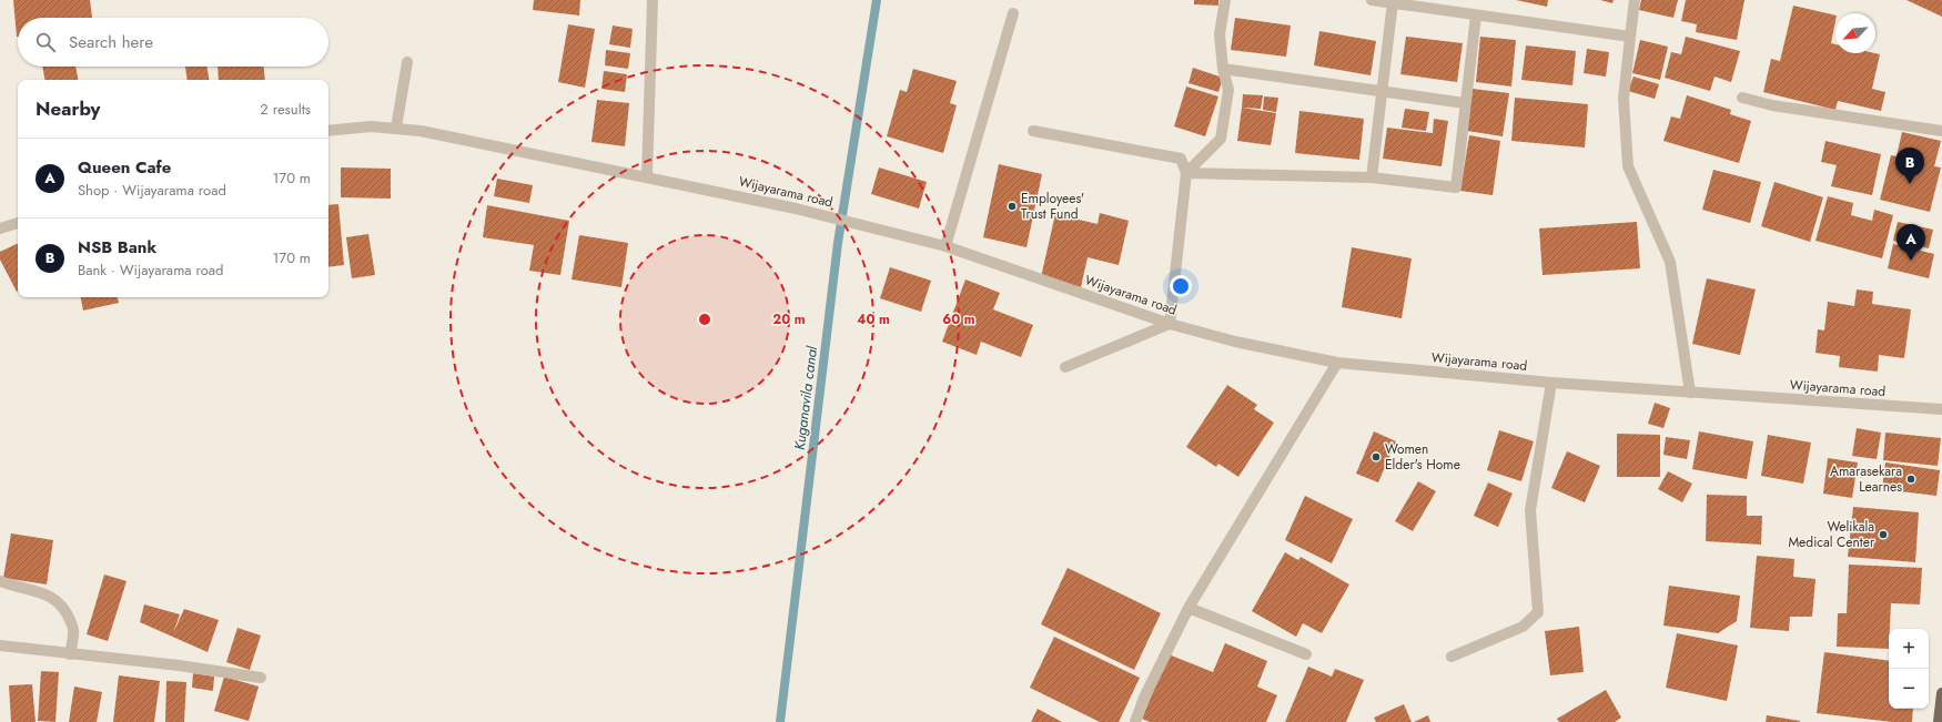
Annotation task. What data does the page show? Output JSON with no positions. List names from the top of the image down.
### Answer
{
  "streets": {
    "street": ["Wijayarama road"]
  },
  "water": ["Kuganavila canal"],
  "places": [
    "Employees' Trust Fund",
    "Women Elder's Home",
    "Amarasekara Learnes",
    "Welikala Medical Center"
  ],
  "north": "bottom left",
  "page": {
    "search": "Search here",
    "heading": ["Nearby", "2 results"],
    "list": [
      {
        "mark": "A",
        "name": "Queen Cafe",
        "note": "Shop · Wijayarama road",
        "value": "170 m"
      },
      {
        "mark": "B",
        "name": "NSB Bank",
        "note": "Bank · Wijayarama road",
        "value": "170 m"
      }
    ],
    "pins": ["B", "A"],
    "map_buttons": ["+", "−"]
  },
  "rings": ["20 m", "40 m", "60 m"]
}
